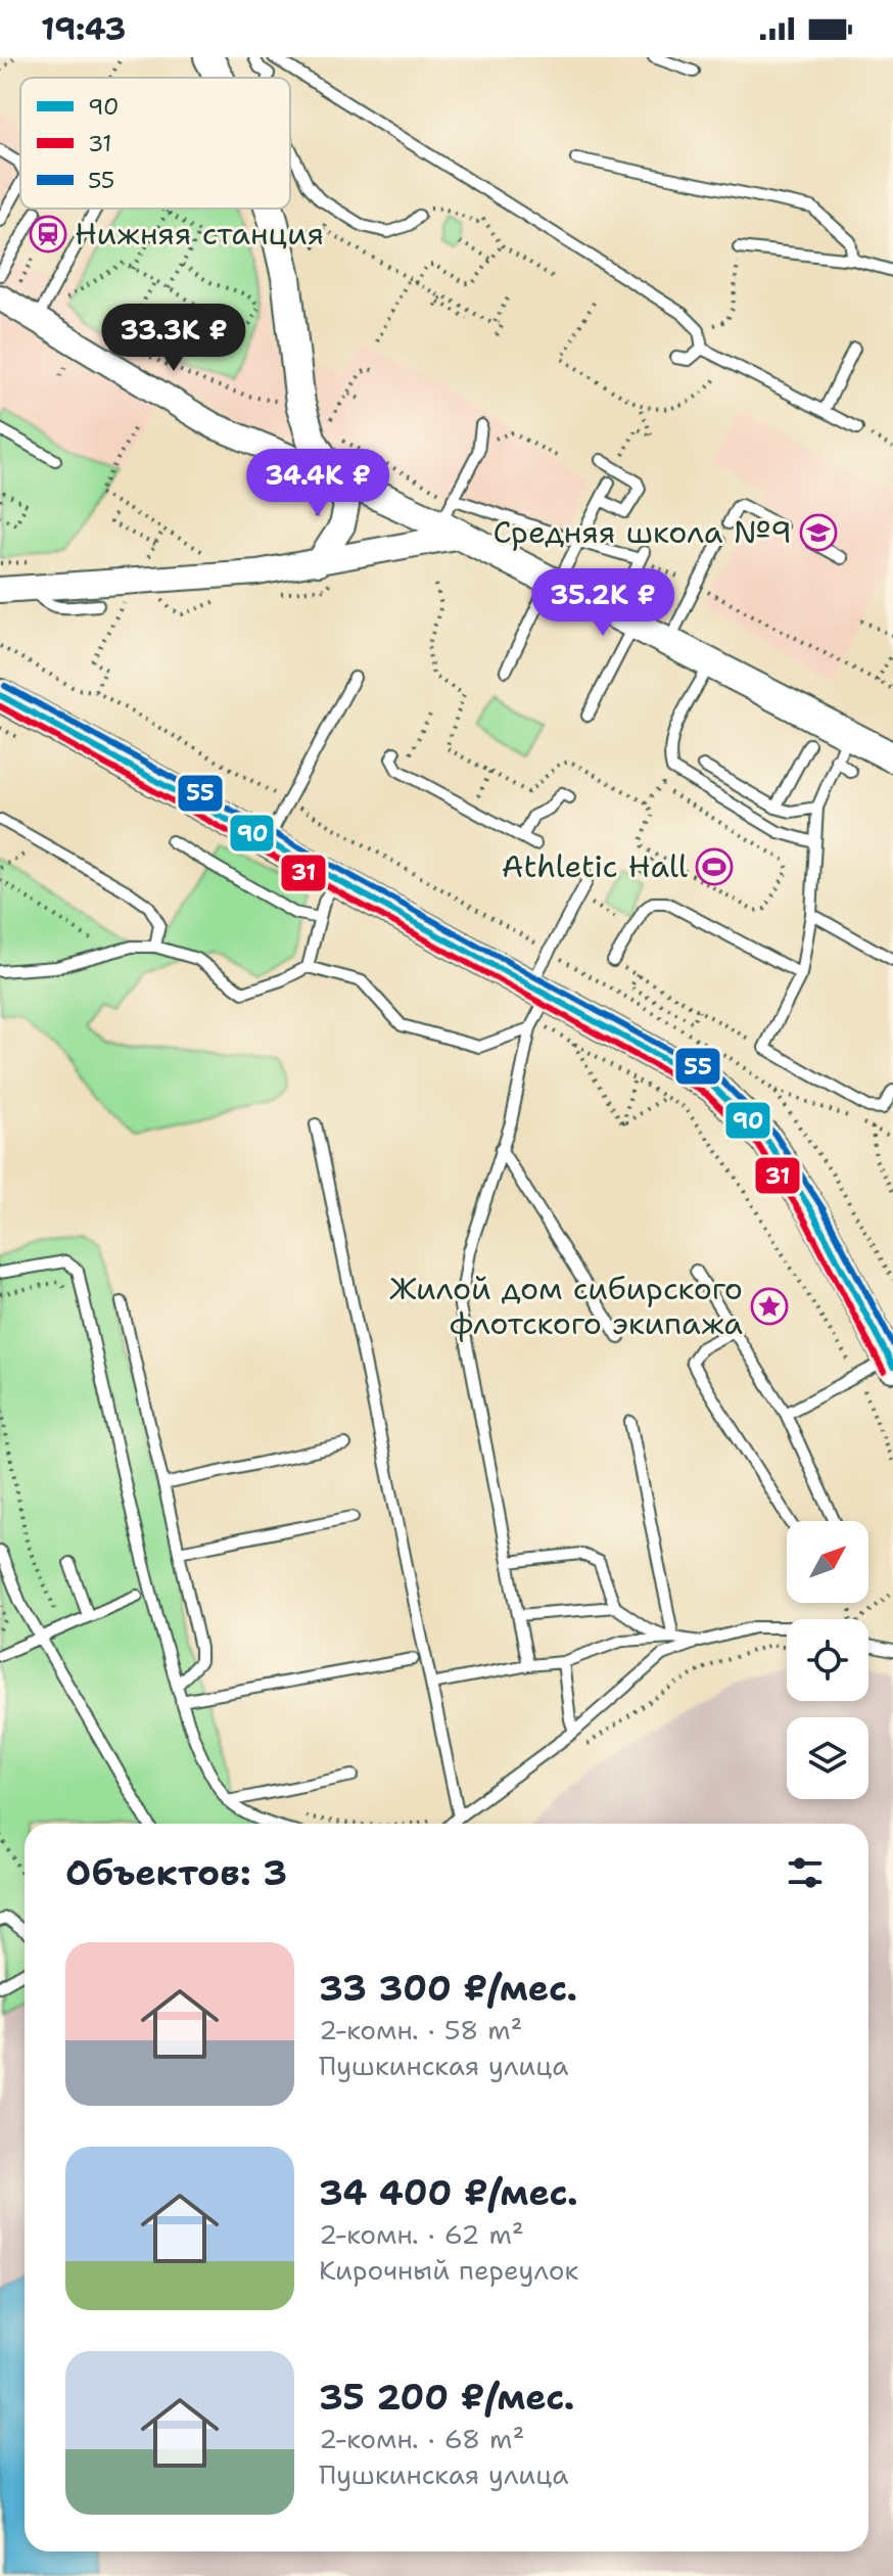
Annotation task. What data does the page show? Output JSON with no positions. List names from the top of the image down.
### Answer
{
  "places": {
    "station": ["Нижняя станция"],
    "school or university": ["Средняя школа №9"],
    "sports": ["Athletic Hall"],
    "place": ["Жилой дом сибирского флотского экипажа"]
  },
  "lines": ["transit line 55", "transit line 90", "transit line 31"],
  "legend": ["90", "31", "55"],
  "north": "top right",
  "page": {
    "status": "19:43",
    "price": ["33.3K ₽", "34.4K ₽", "35.2K ₽"],
    "heading": "Объектов: 3",
    "list": [
      {
        "name": "33 300 ₽/мес.",
        "note": "2-комн. · 58 m² · Пушкинская улица"
      },
      {
        "name": "34 400 ₽/мес.",
        "note": "2-комн. · 62 m² · Кирочный переулок"
      },
      {
        "name": "35 200 ₽/мес.",
        "note": "2-комн. · 68 m² · Пушкинская улица"
      }
    ]
  }
}
